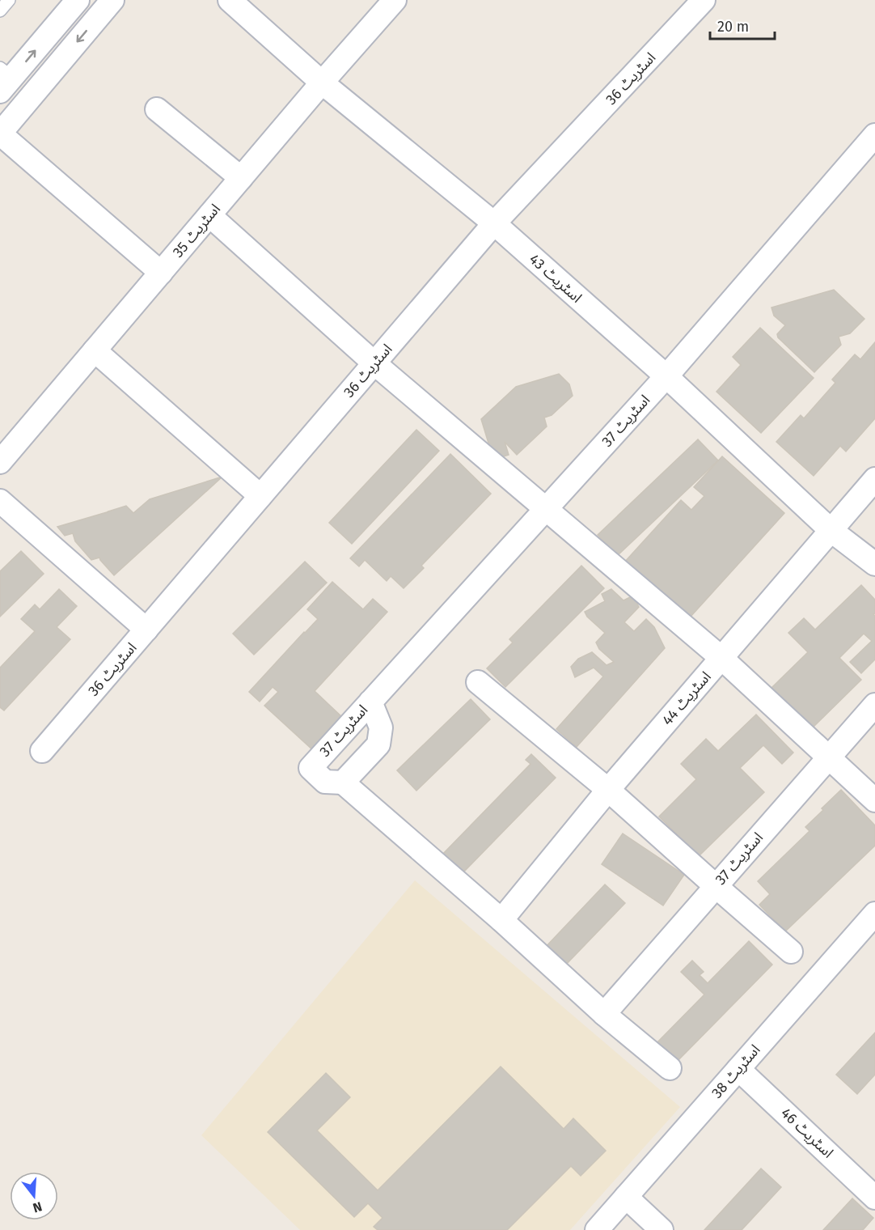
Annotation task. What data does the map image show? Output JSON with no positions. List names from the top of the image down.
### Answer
{
  "streets": {
    "street": [
      "اسٹریٹ 36",
      "اسٹریٹ 35",
      "اسٹریٹ 43",
      "اسٹریٹ 37",
      "اسٹریٹ 44",
      "اسٹریٹ 38",
      "اسٹریٹ 46"
    ]
  },
  "crossings": [
    ["اسٹریٹ 36", "اسٹریٹ 43"],
    ["اسٹریٹ 35", "اسٹریٹ 43"],
    ["اسٹریٹ 43", "اسٹریٹ 37"],
    ["اسٹریٹ 43", "اسٹریٹ 44"],
    ["اسٹریٹ 38", "اسٹریٹ 46"]
  ],
  "scale_bar": "20 m",
  "north": "bottom"
}
